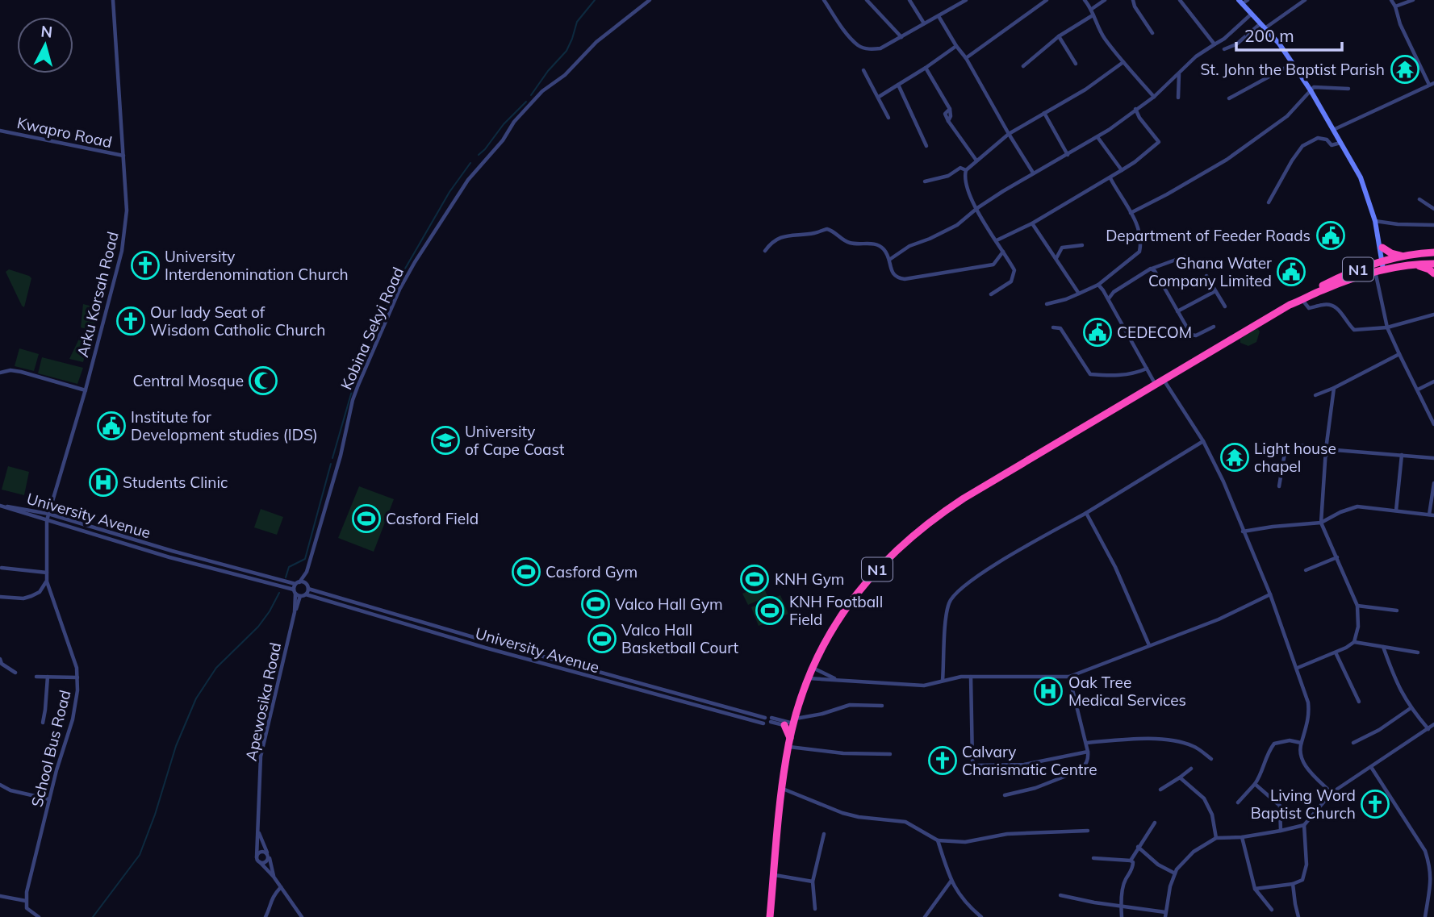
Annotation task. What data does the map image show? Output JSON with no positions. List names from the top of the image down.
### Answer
{
  "streets": {
    "highway": ["N1"],
    "street": [
      "Kwapro Road",
      "Arku Korsah Road",
      "Kobina Sekyi Road",
      "University Avenue",
      "Apewosika Road",
      "School Bus Road"
    ]
  },
  "crossings": [
    ["Kwapro Road", "Arku Korsah Road"],
    ["Arku Korsah Road", "University Avenue"],
    ["Arku Korsah Road", "School Bus Road"],
    ["Kobina Sekyi Road", "University Avenue"],
    ["University Avenue", "School Bus Road"]
  ],
  "places": {
    "temple": ["St. John the Baptist Parish", "Light house chapel"],
    "public building": [
      "Department of Feeder Roads",
      "Ghana Water Company Limited",
      "CEDECOM",
      "Institute for Development studies (IDS)"
    ],
    "church": [
      "University Interdenomination Church",
      "Our lady Seat of Wisdom Catholic Church",
      "Calvary Charismatic Centre",
      "Living Word Baptist Church"
    ],
    "mosque": ["Central Mosque"],
    "school or university": ["University of Cape Coast"],
    "hospital": ["Students Clinic", "Oak Tree Medical Services"],
    "sports": [
      "Casford Field",
      "Casford Gym",
      "KNH Gym",
      "Valco Hall Gym",
      "KNH Football Field",
      "Valco Hall Basketball Court"
    ]
  },
  "scale_bar": "200 m",
  "north": "top"
}
